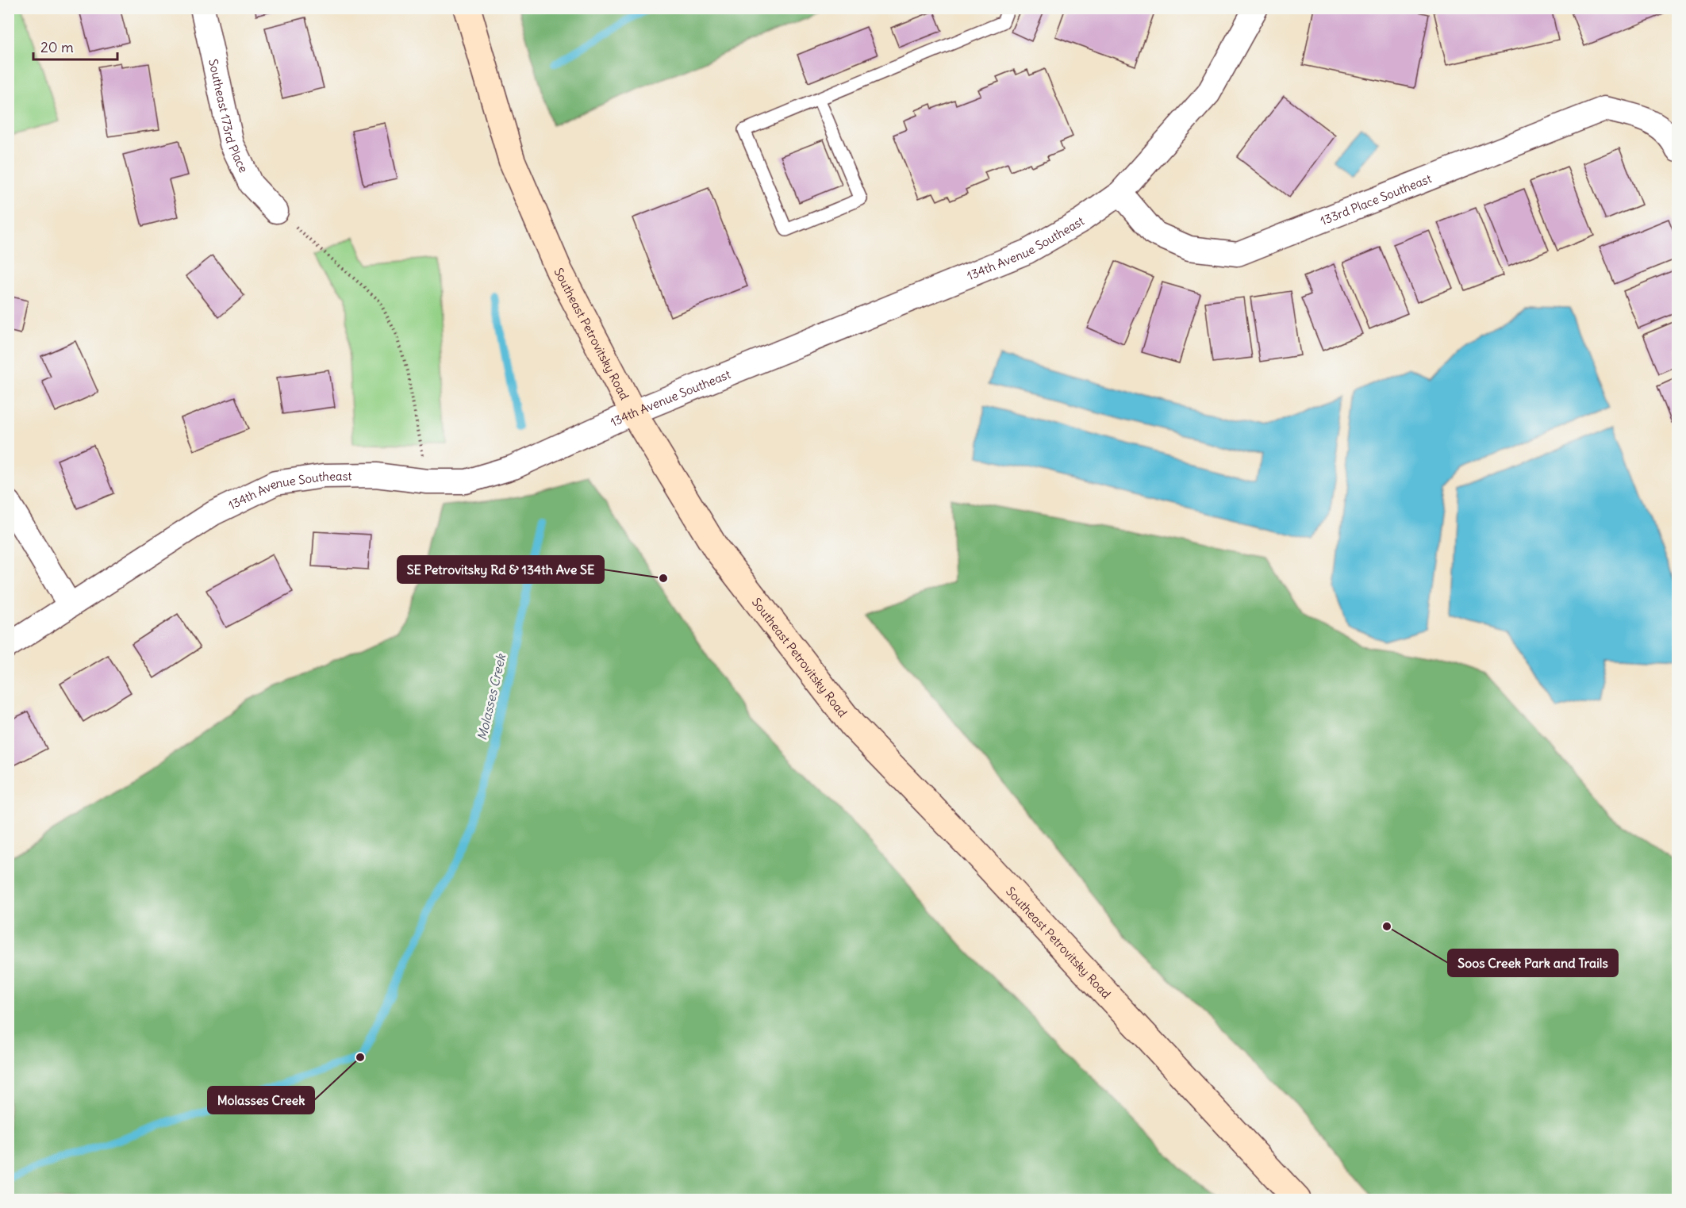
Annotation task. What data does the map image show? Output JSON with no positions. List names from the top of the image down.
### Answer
{
  "streets": {
    "main road": ["Southeast Petrovitsky Road"],
    "street": ["Southeast 173rd Place", "133rd Place Southeast", "134th Avenue Southeast"]
  },
  "crossings": [
    ["133rd Place Southeast", "134th Avenue Southeast"],
    ["134th Avenue Southeast", "Southeast Petrovitsky Road"]
  ],
  "water": ["Molasses Creek"],
  "places": ["SE Petrovitsky Rd & 134th Ave SE", "Soos Creek Park and Trails", "Molasses Creek"],
  "scale_bar": "20 m"
}
